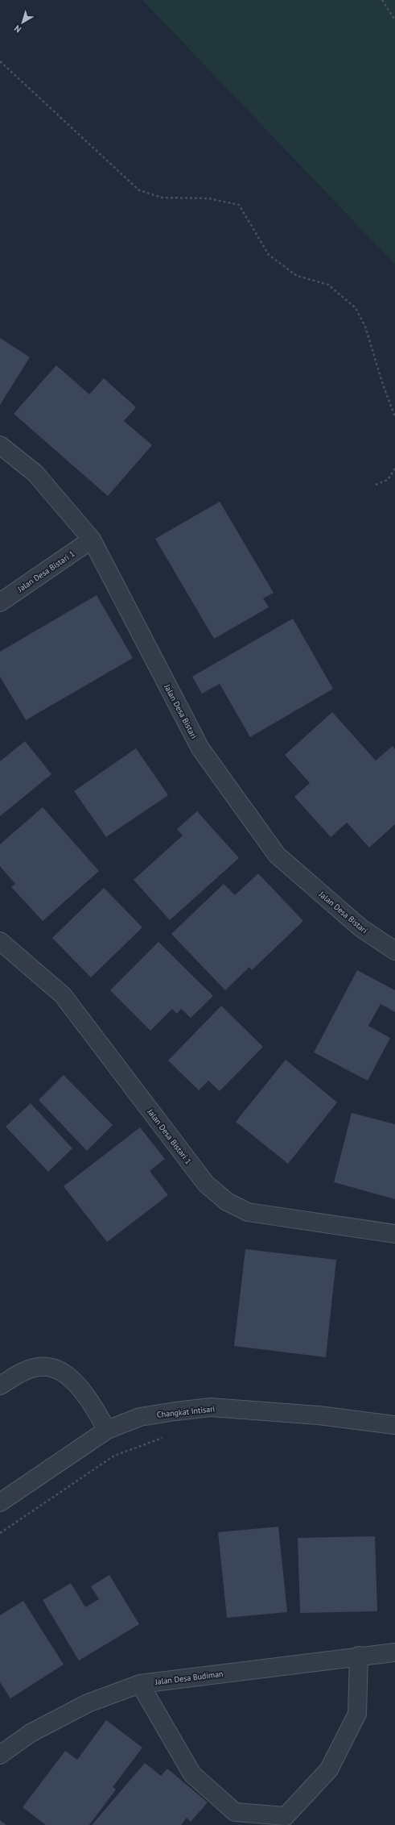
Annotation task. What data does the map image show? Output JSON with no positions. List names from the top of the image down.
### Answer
{
  "streets": {
    "street": [
      "Jalan Desa Bistari 1",
      "Jalan Desa Bistari",
      "Changkat Intisari",
      "Jalan Desa Budiman"
    ]
  },
  "crossings": [
    ["Jalan Desa Bistari 1", "Jalan Desa Bistari"]
  ],
  "north": "bottom left"
}
